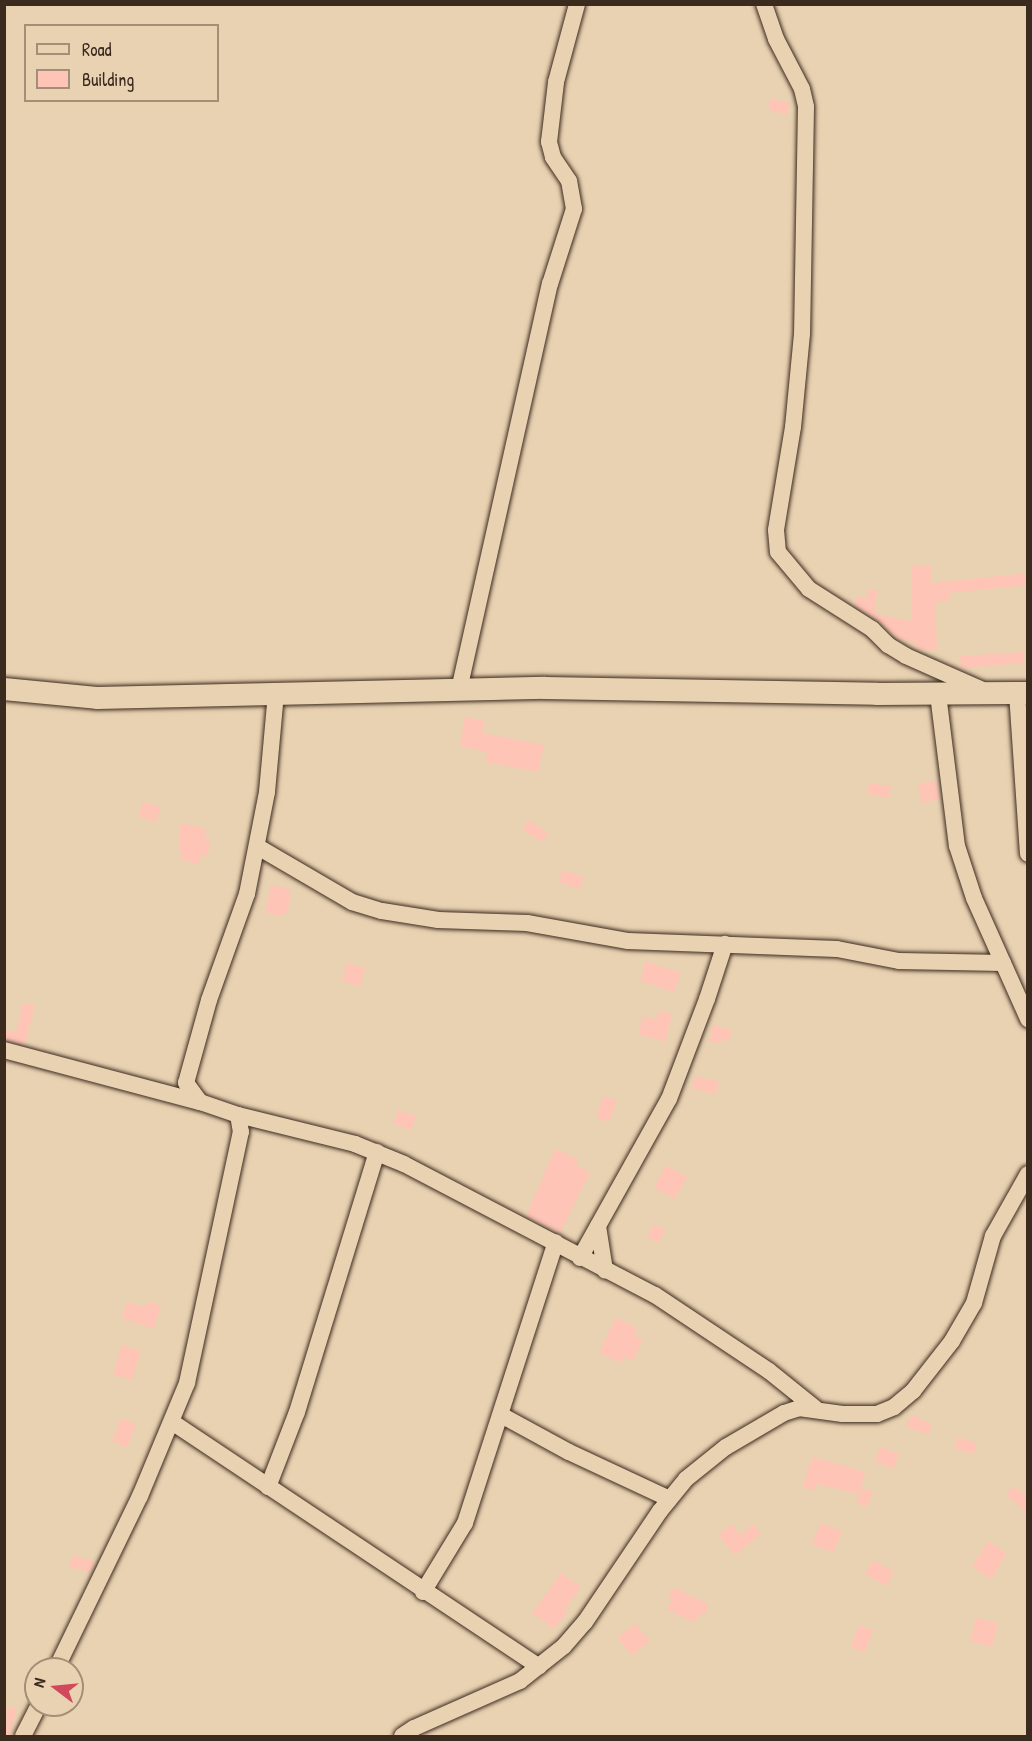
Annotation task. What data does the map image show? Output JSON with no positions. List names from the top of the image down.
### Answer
{
  "legend": ["Road", "Building"],
  "north": "left"
}
